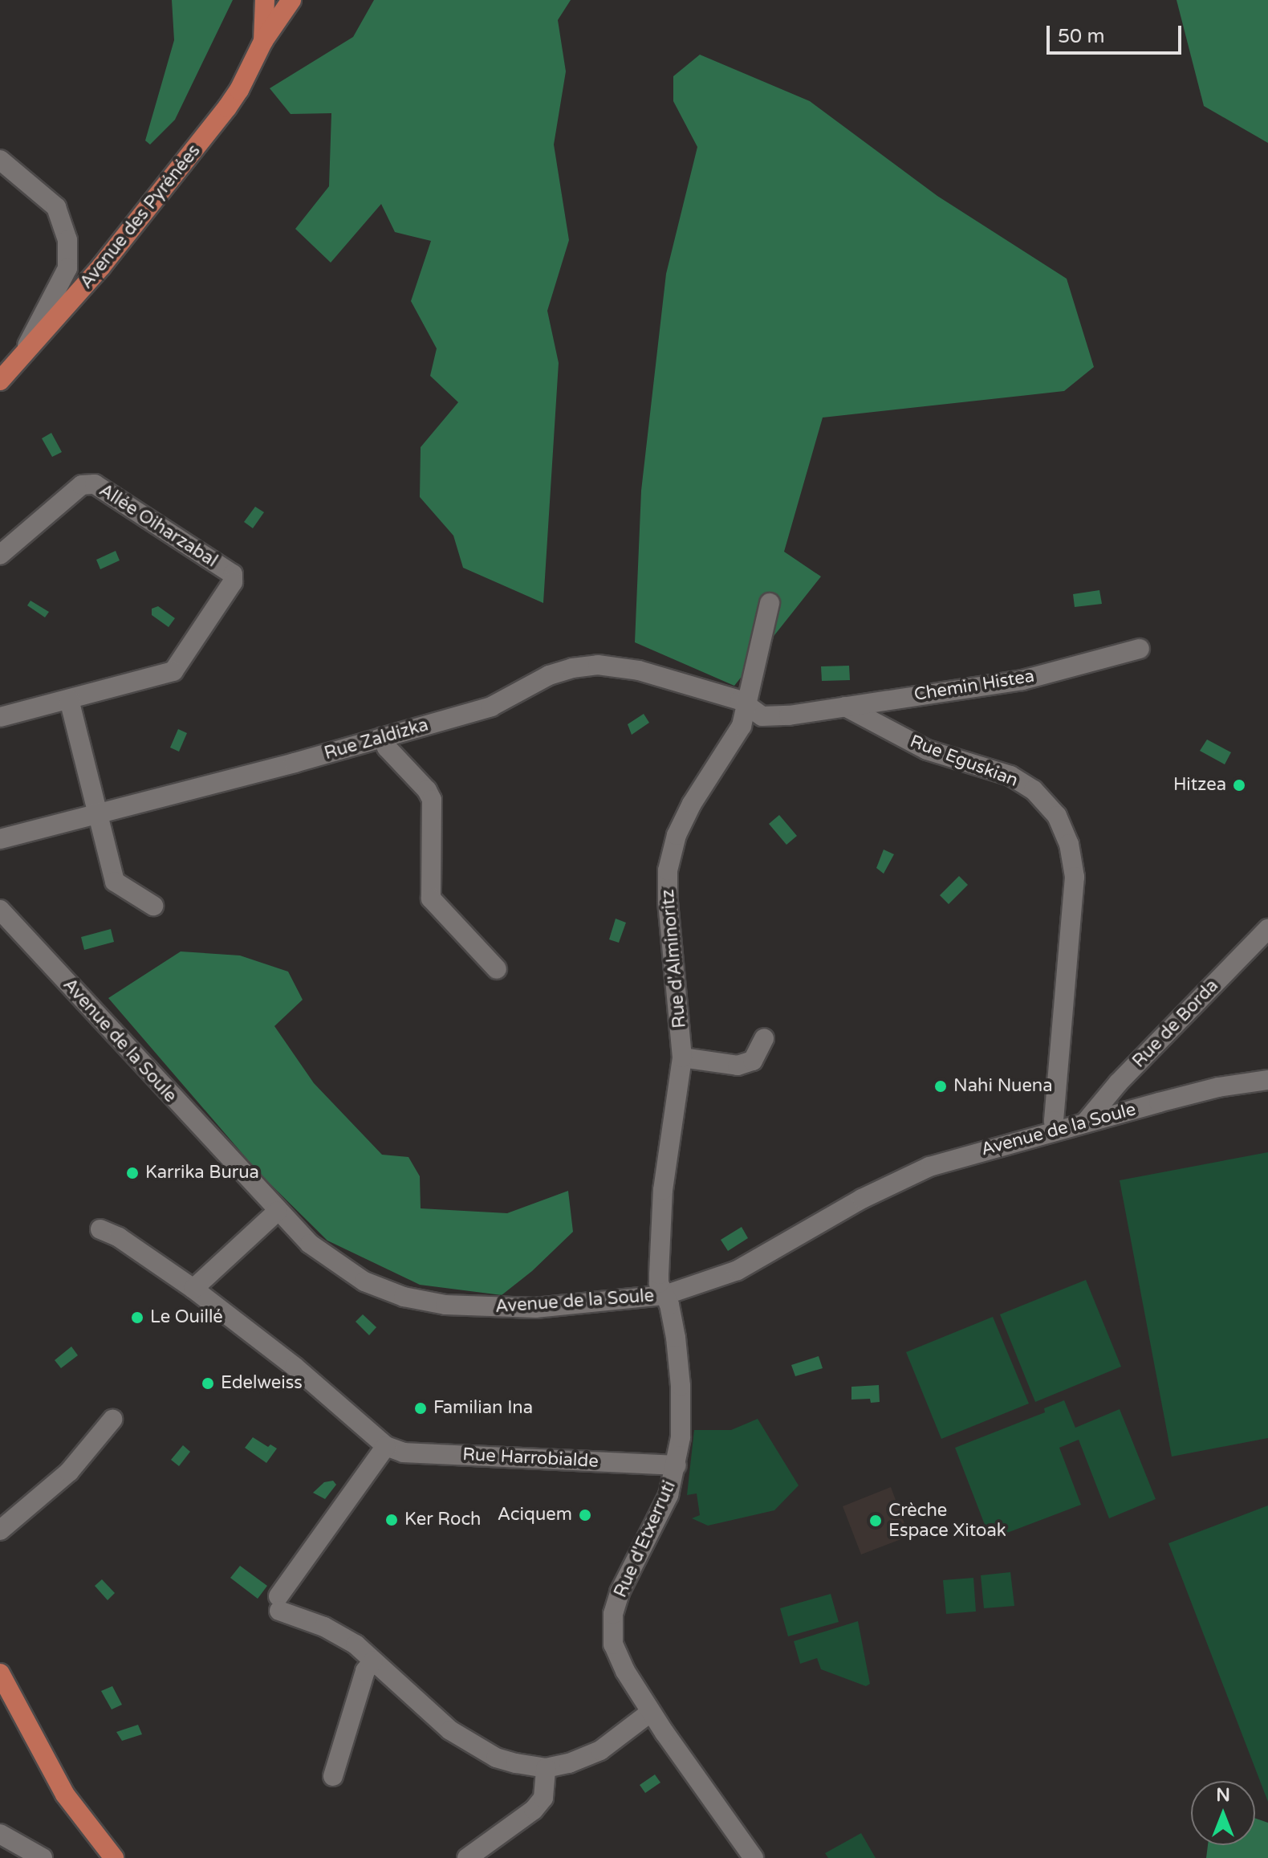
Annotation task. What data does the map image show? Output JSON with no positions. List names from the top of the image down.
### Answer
{
  "streets": {
    "main road": ["Avenue des Pyrénées"],
    "street": [
      "Allée Oiharzabal",
      "Chemin Histea",
      "Rue Zaldizka",
      "Rue Eguskian",
      "Rue d'Alminoritz",
      "Rue de Borda",
      "Avenue de la Soule",
      "Rue Harrobialde",
      "Rue d'Etxerruti"
    ]
  },
  "crossings": [
    ["Chemin Histea", "Rue Eguskian"],
    ["Rue Zaldizka", "Rue d'Alminoritz"],
    ["Rue Eguskian", "Avenue de la Soule"],
    ["Rue d'Alminoritz", "Avenue de la Soule"],
    ["Rue d'Alminoritz", "Rue d'Etxerruti"],
    ["Rue de Borda", "Avenue de la Soule"],
    ["Avenue de la Soule", "Rue d'Etxerruti"],
    ["Rue Harrobialde", "Rue d'Etxerruti"]
  ],
  "places": [
    "Hitzea",
    "Nahi Nuena",
    "Karrika Burua",
    "Le Ouillé",
    "Edelweiss",
    "Familian Ina",
    "Aciquem",
    "Ker Roch",
    "Crèche Espace Xitoak"
  ],
  "scale_bar": "50 m",
  "north": "top"
}
